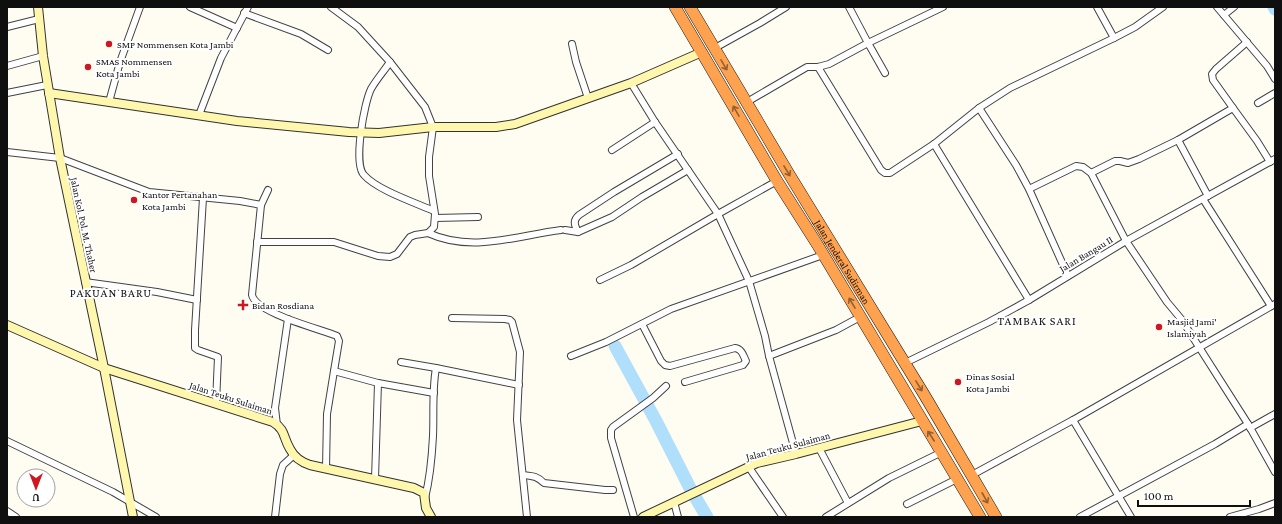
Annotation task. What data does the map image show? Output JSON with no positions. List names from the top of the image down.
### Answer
{
  "streets": {
    "highway": ["Jalan Jenderal Sudirman"],
    "street": ["Jalan Kol. Pol. M. Thaher", "Jalan Bangau II", "Jalan Teuku Sulaiman"]
  },
  "crossings": [
    ["Jalan Kol. Pol. M. Thaher", "Jalan Teuku Sulaiman"],
    ["Jalan Bangau II", "Jalan Jenderal Sudirman"],
    ["Jalan Jenderal Sudirman", "Jalan Teuku Sulaiman"]
  ],
  "districts": ["PAKUAN BARU", "TAMBAK SARI"],
  "places": {
    "other": [
      "SMP Nommensen Kota Jambi",
      "SMAS Nommensen Kota Jambi",
      "Kantor Pertanahan Kota Jambi",
      "Masjid Jami' Islamiyah",
      "Dinas Sosial Kota Jambi"
    ],
    "health": ["Bidan Rosdiana"]
  },
  "scale_bar": "100 m",
  "north": "bottom"
}
